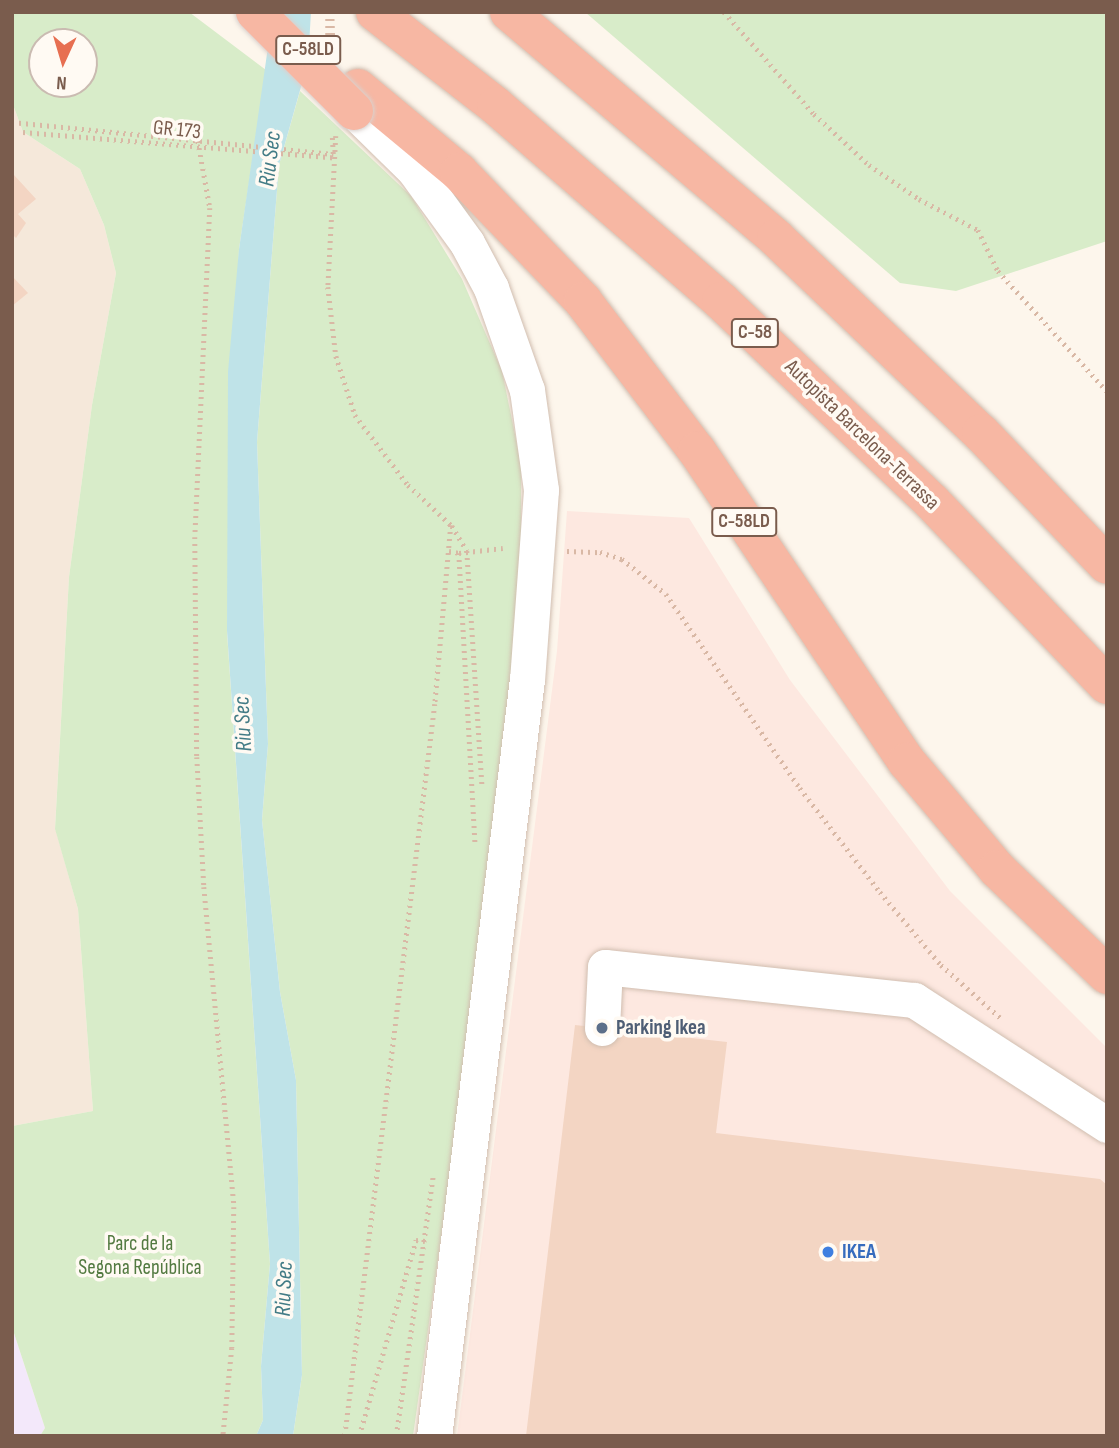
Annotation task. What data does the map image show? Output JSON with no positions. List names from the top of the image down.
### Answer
{
  "streets": {
    "highway": ["C-58LD", "C-58", "Autopista Barcelona-Terrassa"],
    "path": ["GR 173"]
  },
  "water": ["Riu Sec"],
  "parks": ["Parc de la Segona República"],
  "places": ["Parking Ikea", "IKEA"],
  "north": "bottom"
}
